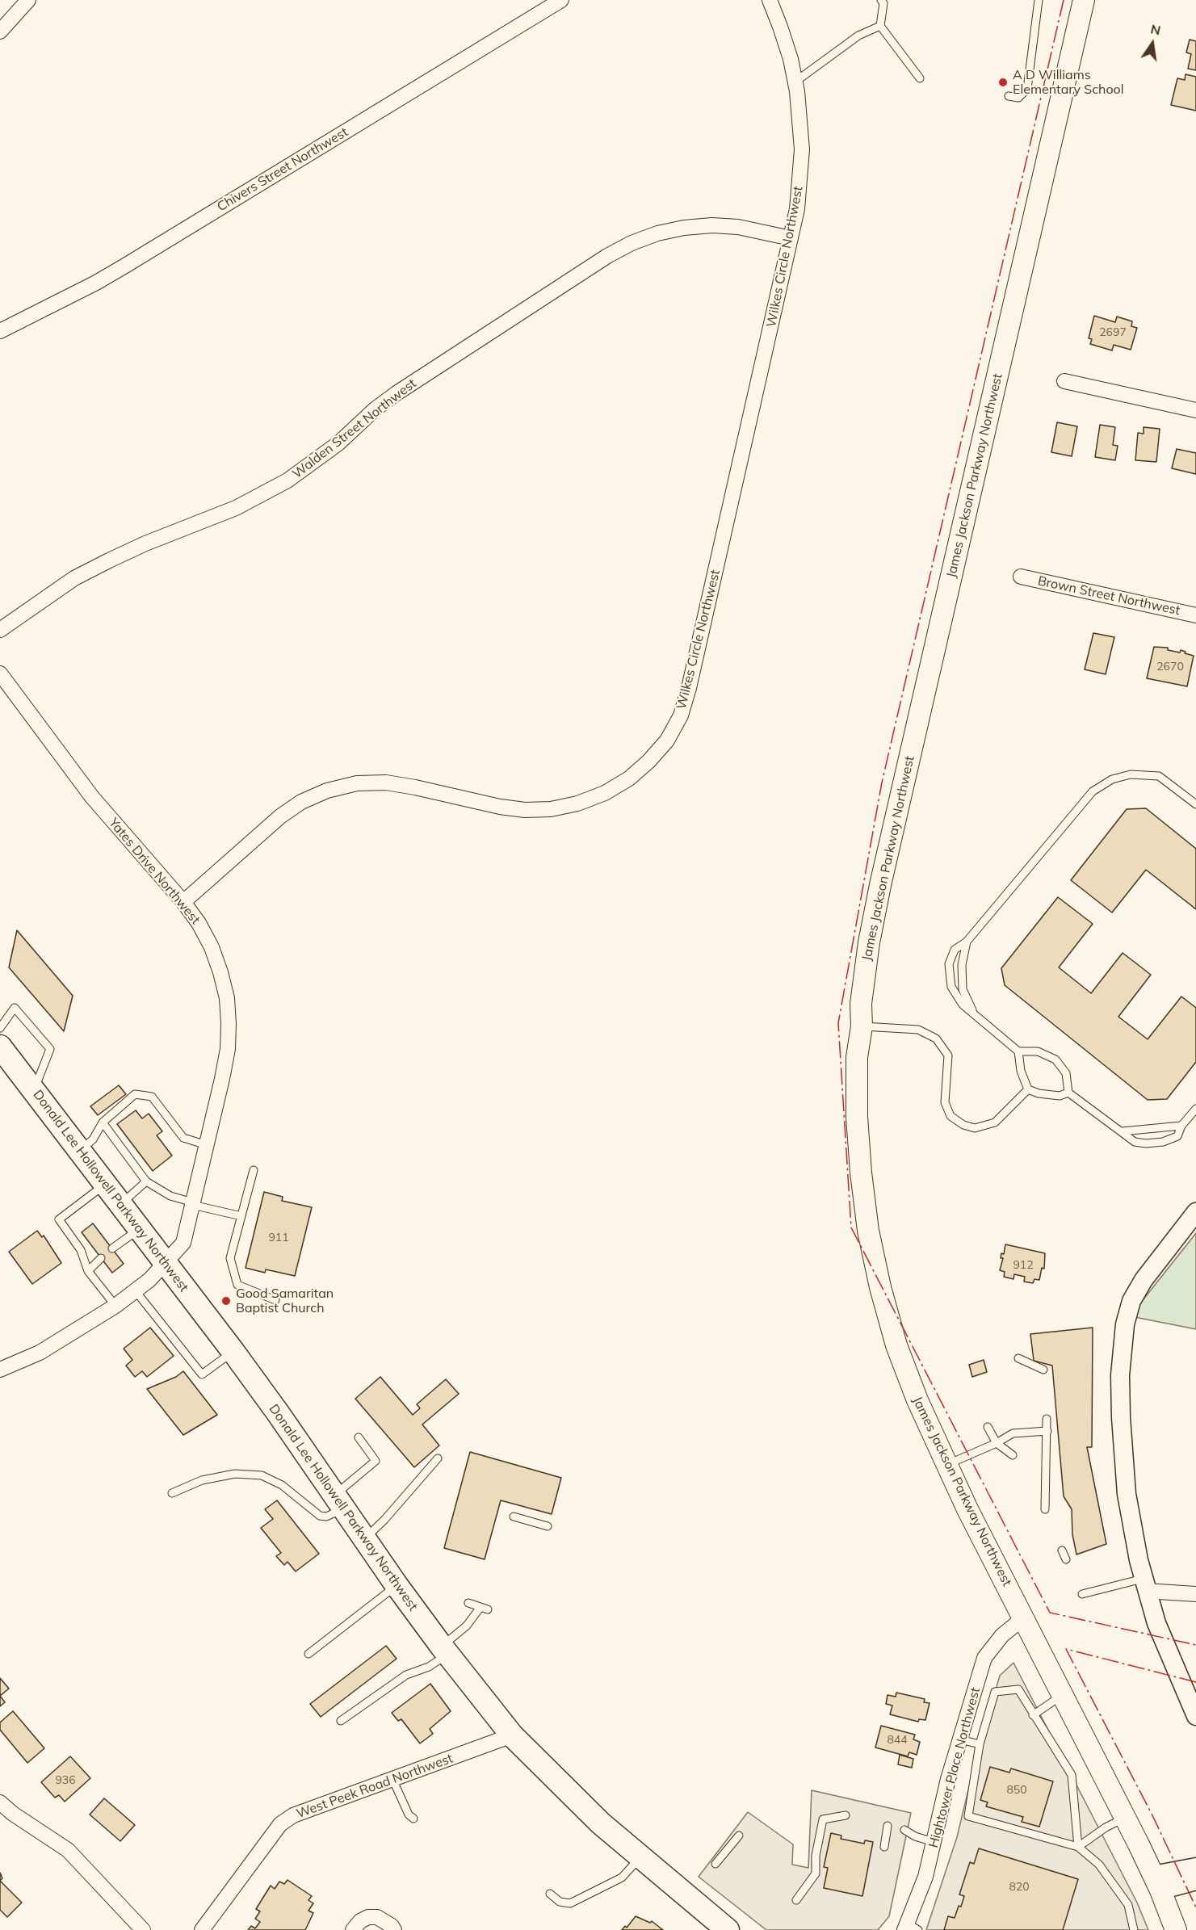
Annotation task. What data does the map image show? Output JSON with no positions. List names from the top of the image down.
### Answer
{
  "streets": {
    "main road": ["James Jackson Parkway Northwest", "Donald Lee Hollowell Parkway Northwest"],
    "street": [
      "Chivers Street Northwest",
      "Wilkes Circle Northwest",
      "Walden Street Northwest",
      "Brown Street Northwest",
      "Yates Drive Northwest",
      "Hightower Place Northwest",
      "West Peek Road Northwest"
    ]
  },
  "crossings": [
    ["Wilkes Circle Northwest", "Walden Street Northwest"],
    ["Wilkes Circle Northwest", "Yates Drive Northwest"],
    ["James Jackson Parkway Northwest", "Hightower Place Northwest"],
    ["Yates Drive Northwest", "Donald Lee Hollowell Parkway Northwest"],
    ["Donald Lee Hollowell Parkway Northwest", "West Peek Road Northwest"]
  ],
  "places": ["A D Williams Elementary School", "Good Samaritan Baptist Church"],
  "house_numbers": [
    "2697",
    "2670",
    "911",
    "912",
    "844",
    "936",
    "850",
    "820"
  ],
  "north": "top"
}
